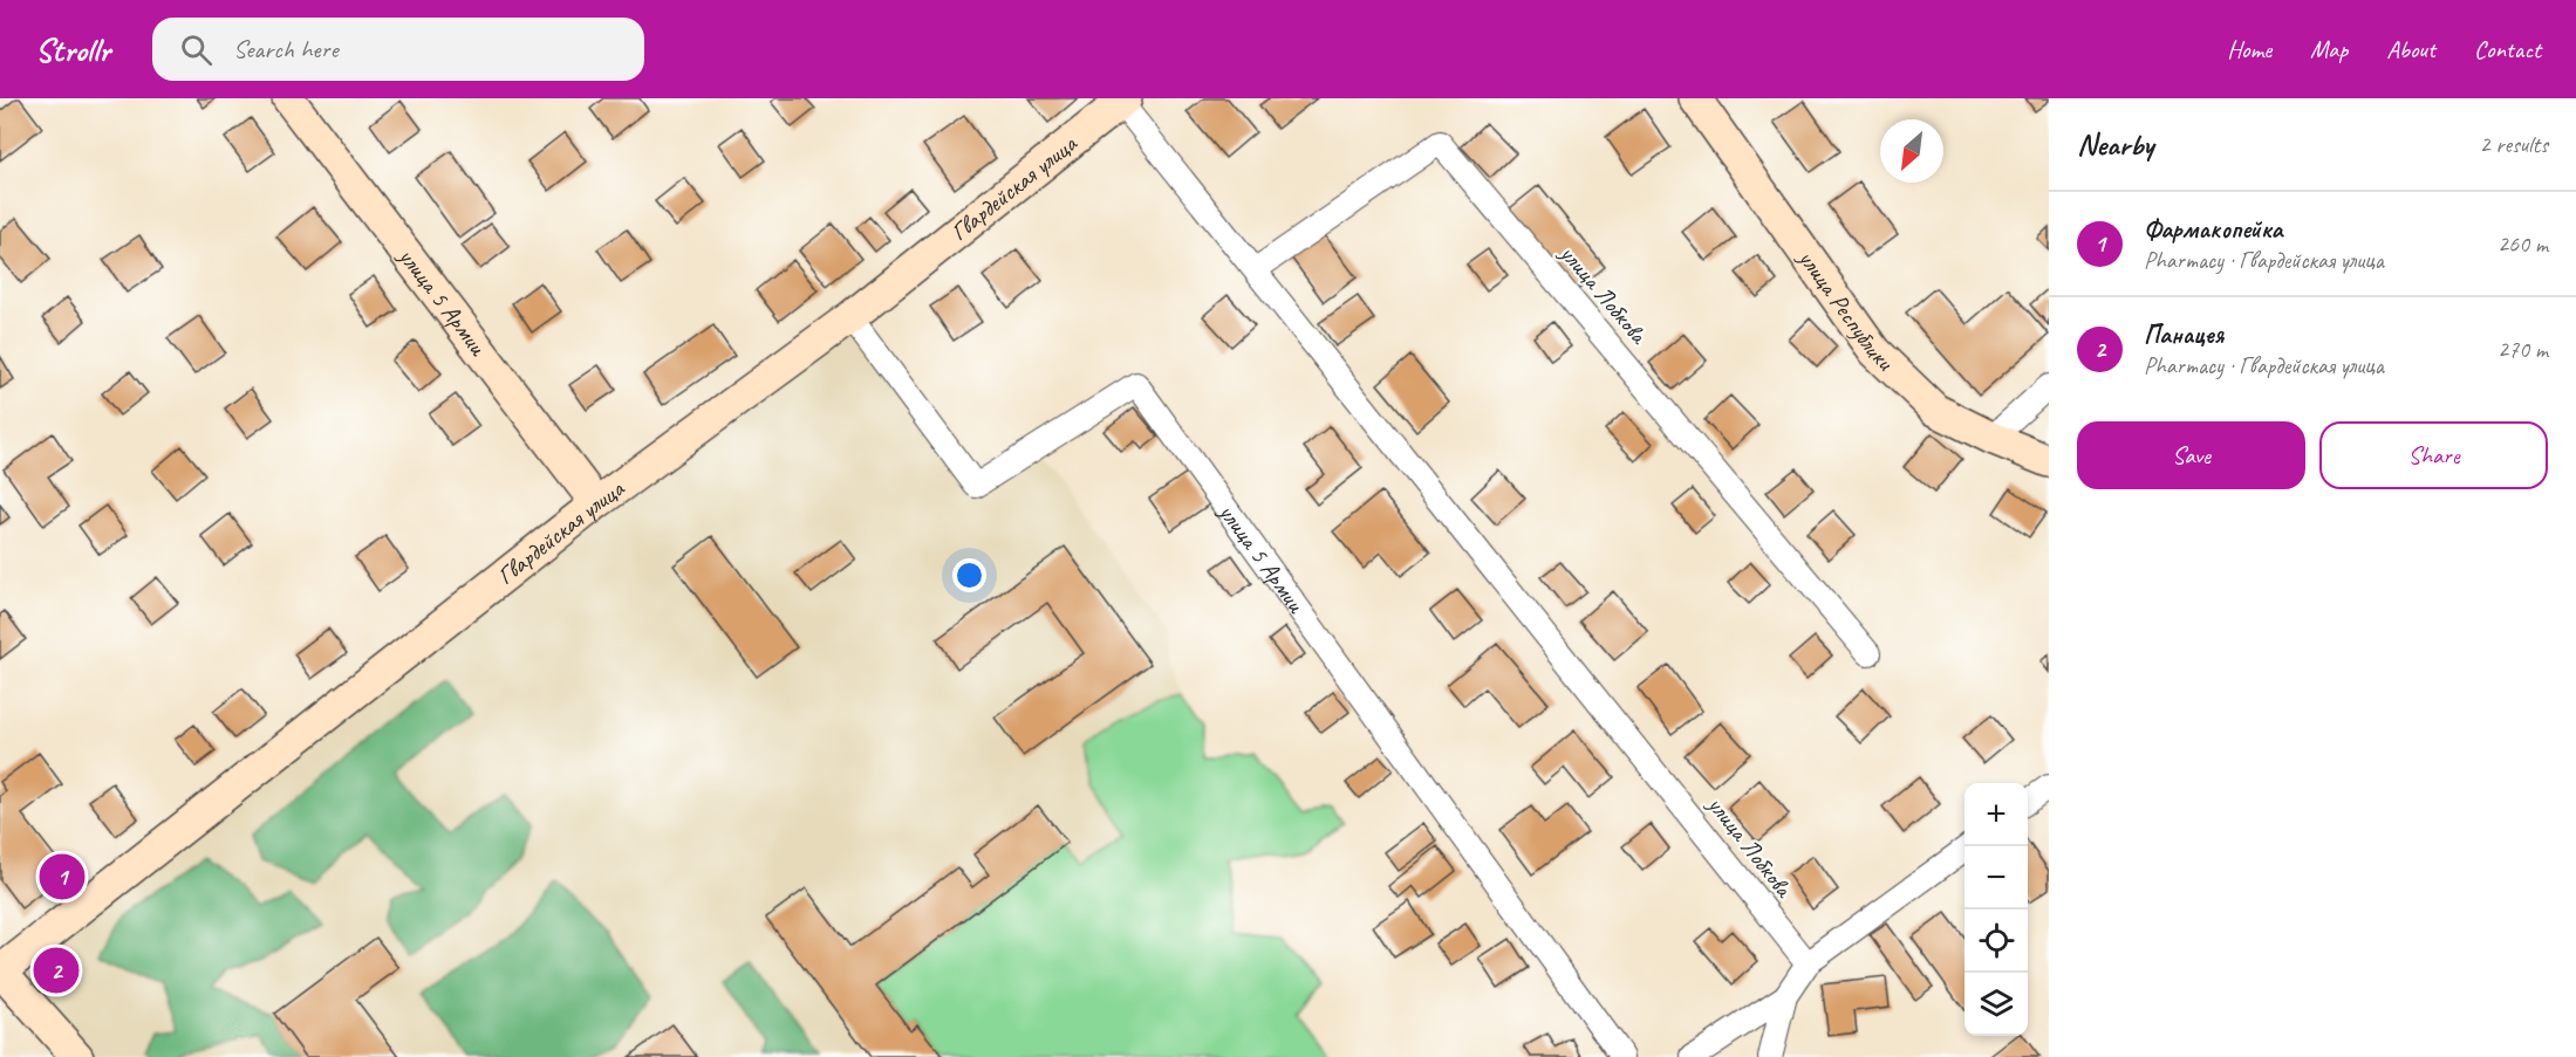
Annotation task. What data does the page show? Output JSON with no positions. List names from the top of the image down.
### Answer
{
  "streets": {
    "main road": ["Гвардейская улица", "улица 5 Армии", "улица Республики"],
    "street": ["улица Лобкова"]
  },
  "crossings": [
    ["Гвардейская улица", "улица Лобкова"],
    ["Гвардейская улица", "улица 5 Армии"]
  ],
  "north": "bottom left",
  "page": {
    "header": "Strollr",
    "search": "Search here",
    "nav": [
      "Home",
      "Map",
      "About",
      "Contact"
    ],
    "heading": ["Nearby", "2 results"],
    "list": [
      {
        "mark": "1",
        "name": "Фармакопейка",
        "note": "Pharmacy · Гвардейская улица",
        "value": "260 m"
      },
      {
        "mark": "2",
        "name": "Панацея",
        "note": "Pharmacy · Гвардейская улица",
        "value": "270 m"
      }
    ],
    "buttons": ["Save", "Share"],
    "map_buttons": ["+", "−"],
    "pins": ["1", "2"]
  }
}
